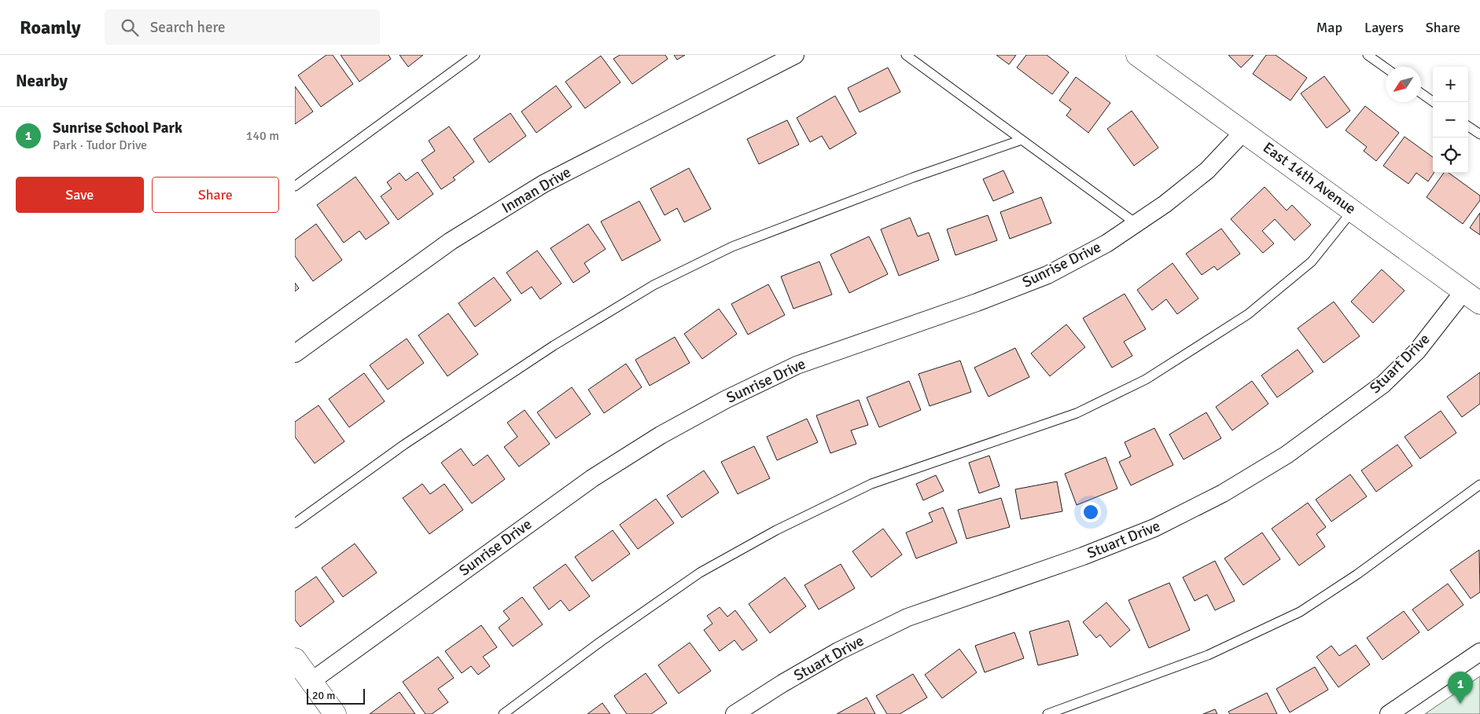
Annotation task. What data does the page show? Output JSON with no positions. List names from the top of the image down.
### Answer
{
  "streets": {
    "street": [
      "East 14th Avenue",
      "Inman Drive",
      "Sunrise Drive",
      "Stuart Drive"
    ]
  },
  "crossings": [
    ["East 14th Avenue", "Sunrise Drive"],
    ["East 14th Avenue", "Stuart Drive"]
  ],
  "scale_bar": "20 m",
  "north": "bottom left",
  "page": {
    "header": "Roamly",
    "search": "Search here",
    "nav": ["Map", "Layers", "Share"],
    "heading": "Nearby",
    "map_buttons": ["+", "−"],
    "list": [
      {
        "mark": "1",
        "name": "Sunrise School Park",
        "note": "Park · Tudor Drive",
        "value": "140 m"
      }
    ],
    "buttons": ["Save", "Share"],
    "pins": "1",
    "scale": "20 m"
  }
}
